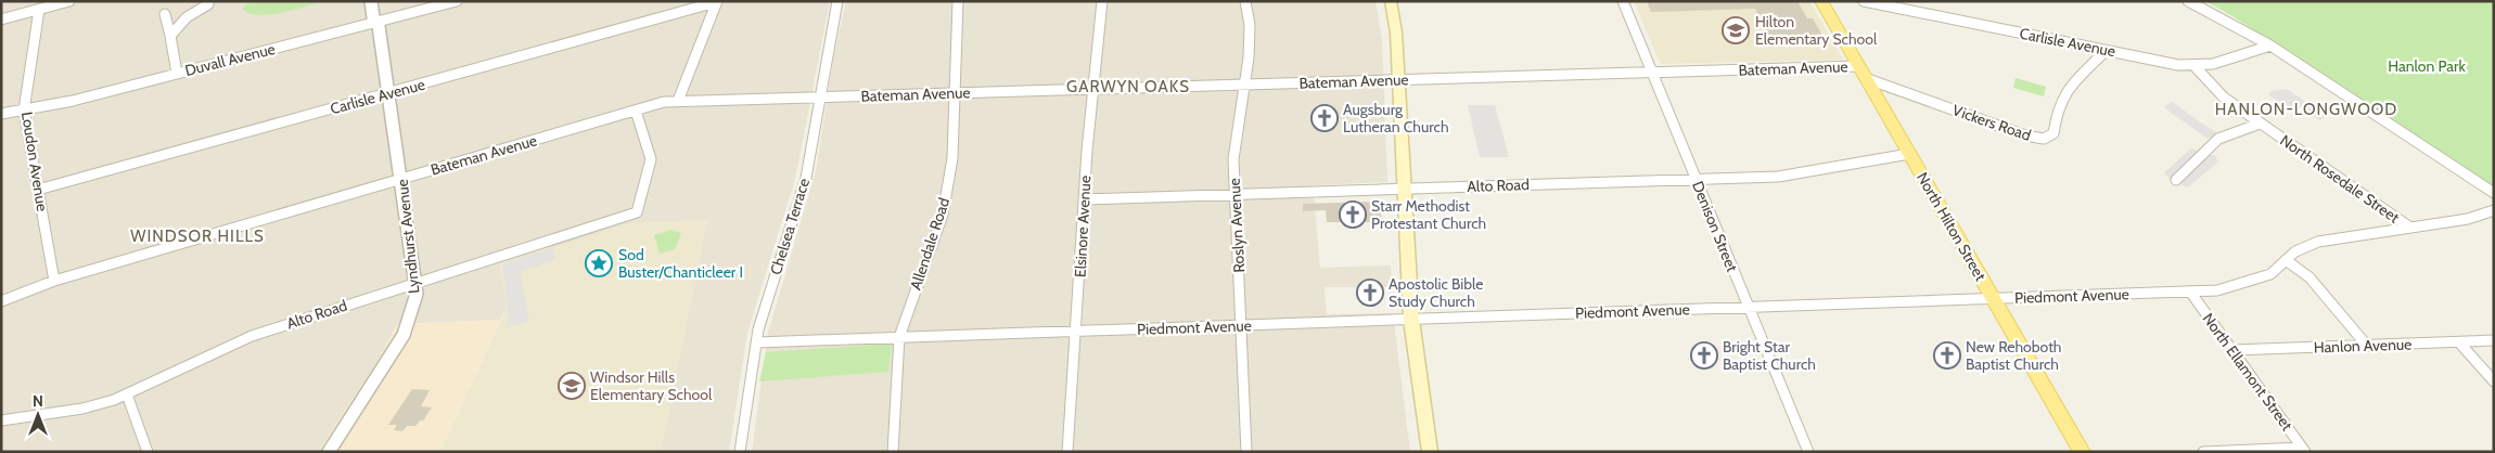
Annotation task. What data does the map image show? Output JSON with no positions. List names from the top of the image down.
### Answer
{
  "streets": {
    "main road": ["North Hilton Street"],
    "street": [
      "Carlisle Avenue",
      "Duvall Avenue",
      "Bateman Avenue",
      "Vickers Road",
      "Loudon Avenue",
      "North Rosedale Street",
      "Alto Road",
      "Roslyn Avenue",
      "Chelsea Terrace",
      "Elsinore Avenue",
      "Denison Street",
      "Lyndhurst Avenue",
      "Allendale Road",
      "Piedmont Avenue",
      "Hanlon Avenue",
      "North Ellamont Street"
    ]
  },
  "crossings": [
    ["Carlisle Avenue", "Vickers Road"],
    ["Carlisle Avenue", "Loudon Avenue"],
    ["Carlisle Avenue", "North Rosedale Street"],
    ["Carlisle Avenue", "Lyndhurst Avenue"],
    ["Duvall Avenue", "Loudon Avenue"],
    ["Duvall Avenue", "Lyndhurst Avenue"],
    ["Bateman Avenue", "Vickers Road"],
    ["Bateman Avenue", "Loudon Avenue"],
    ["Bateman Avenue", "Alto Road"],
    ["Bateman Avenue", "Roslyn Avenue"],
    ["Bateman Avenue", "Chelsea Terrace"],
    ["Bateman Avenue", "Elsinore Avenue"],
    ["Bateman Avenue", "Denison Street"],
    ["Bateman Avenue", "North Hilton Street"],
    ["Bateman Avenue", "Lyndhurst Avenue"],
    ["Bateman Avenue", "Allendale Road"],
    ["Vickers Road", "North Hilton Street"],
    ["North Rosedale Street", "Piedmont Avenue"],
    ["Alto Road", "Roslyn Avenue"],
    ["Alto Road", "Elsinore Avenue"],
    ["Alto Road", "Denison Street"],
    ["Alto Road", "North Hilton Street"],
    ["Alto Road", "Lyndhurst Avenue"],
    ["Roslyn Avenue", "Piedmont Avenue"],
    ["Chelsea Terrace", "Piedmont Avenue"],
    ["Elsinore Avenue", "Piedmont Avenue"],
    ["Denison Street", "Piedmont Avenue"],
    ["North Hilton Street", "Piedmont Avenue"],
    ["Allendale Road", "Piedmont Avenue"],
    ["Piedmont Avenue", "North Ellamont Street"],
    ["Hanlon Avenue", "North Ellamont Street"]
  ],
  "districts": ["GARWYN OAKS", "HANLON-LONGWOOD", "WINDSOR HILLS"],
  "parks": ["Hanlon Park"],
  "places": {
    "school or university": ["Hilton Elementary School", "Windsor Hills Elementary School"],
    "church": [
      "Augsburg Lutheran Church",
      "Starr Methodist Protestant Church",
      "Apostolic Bible Study Church",
      "Bright Star Baptist Church",
      "New Rehoboth Baptist Church"
    ],
    "place": ["Sod Buster/Chanticleer I"]
  },
  "north": "top"
}
